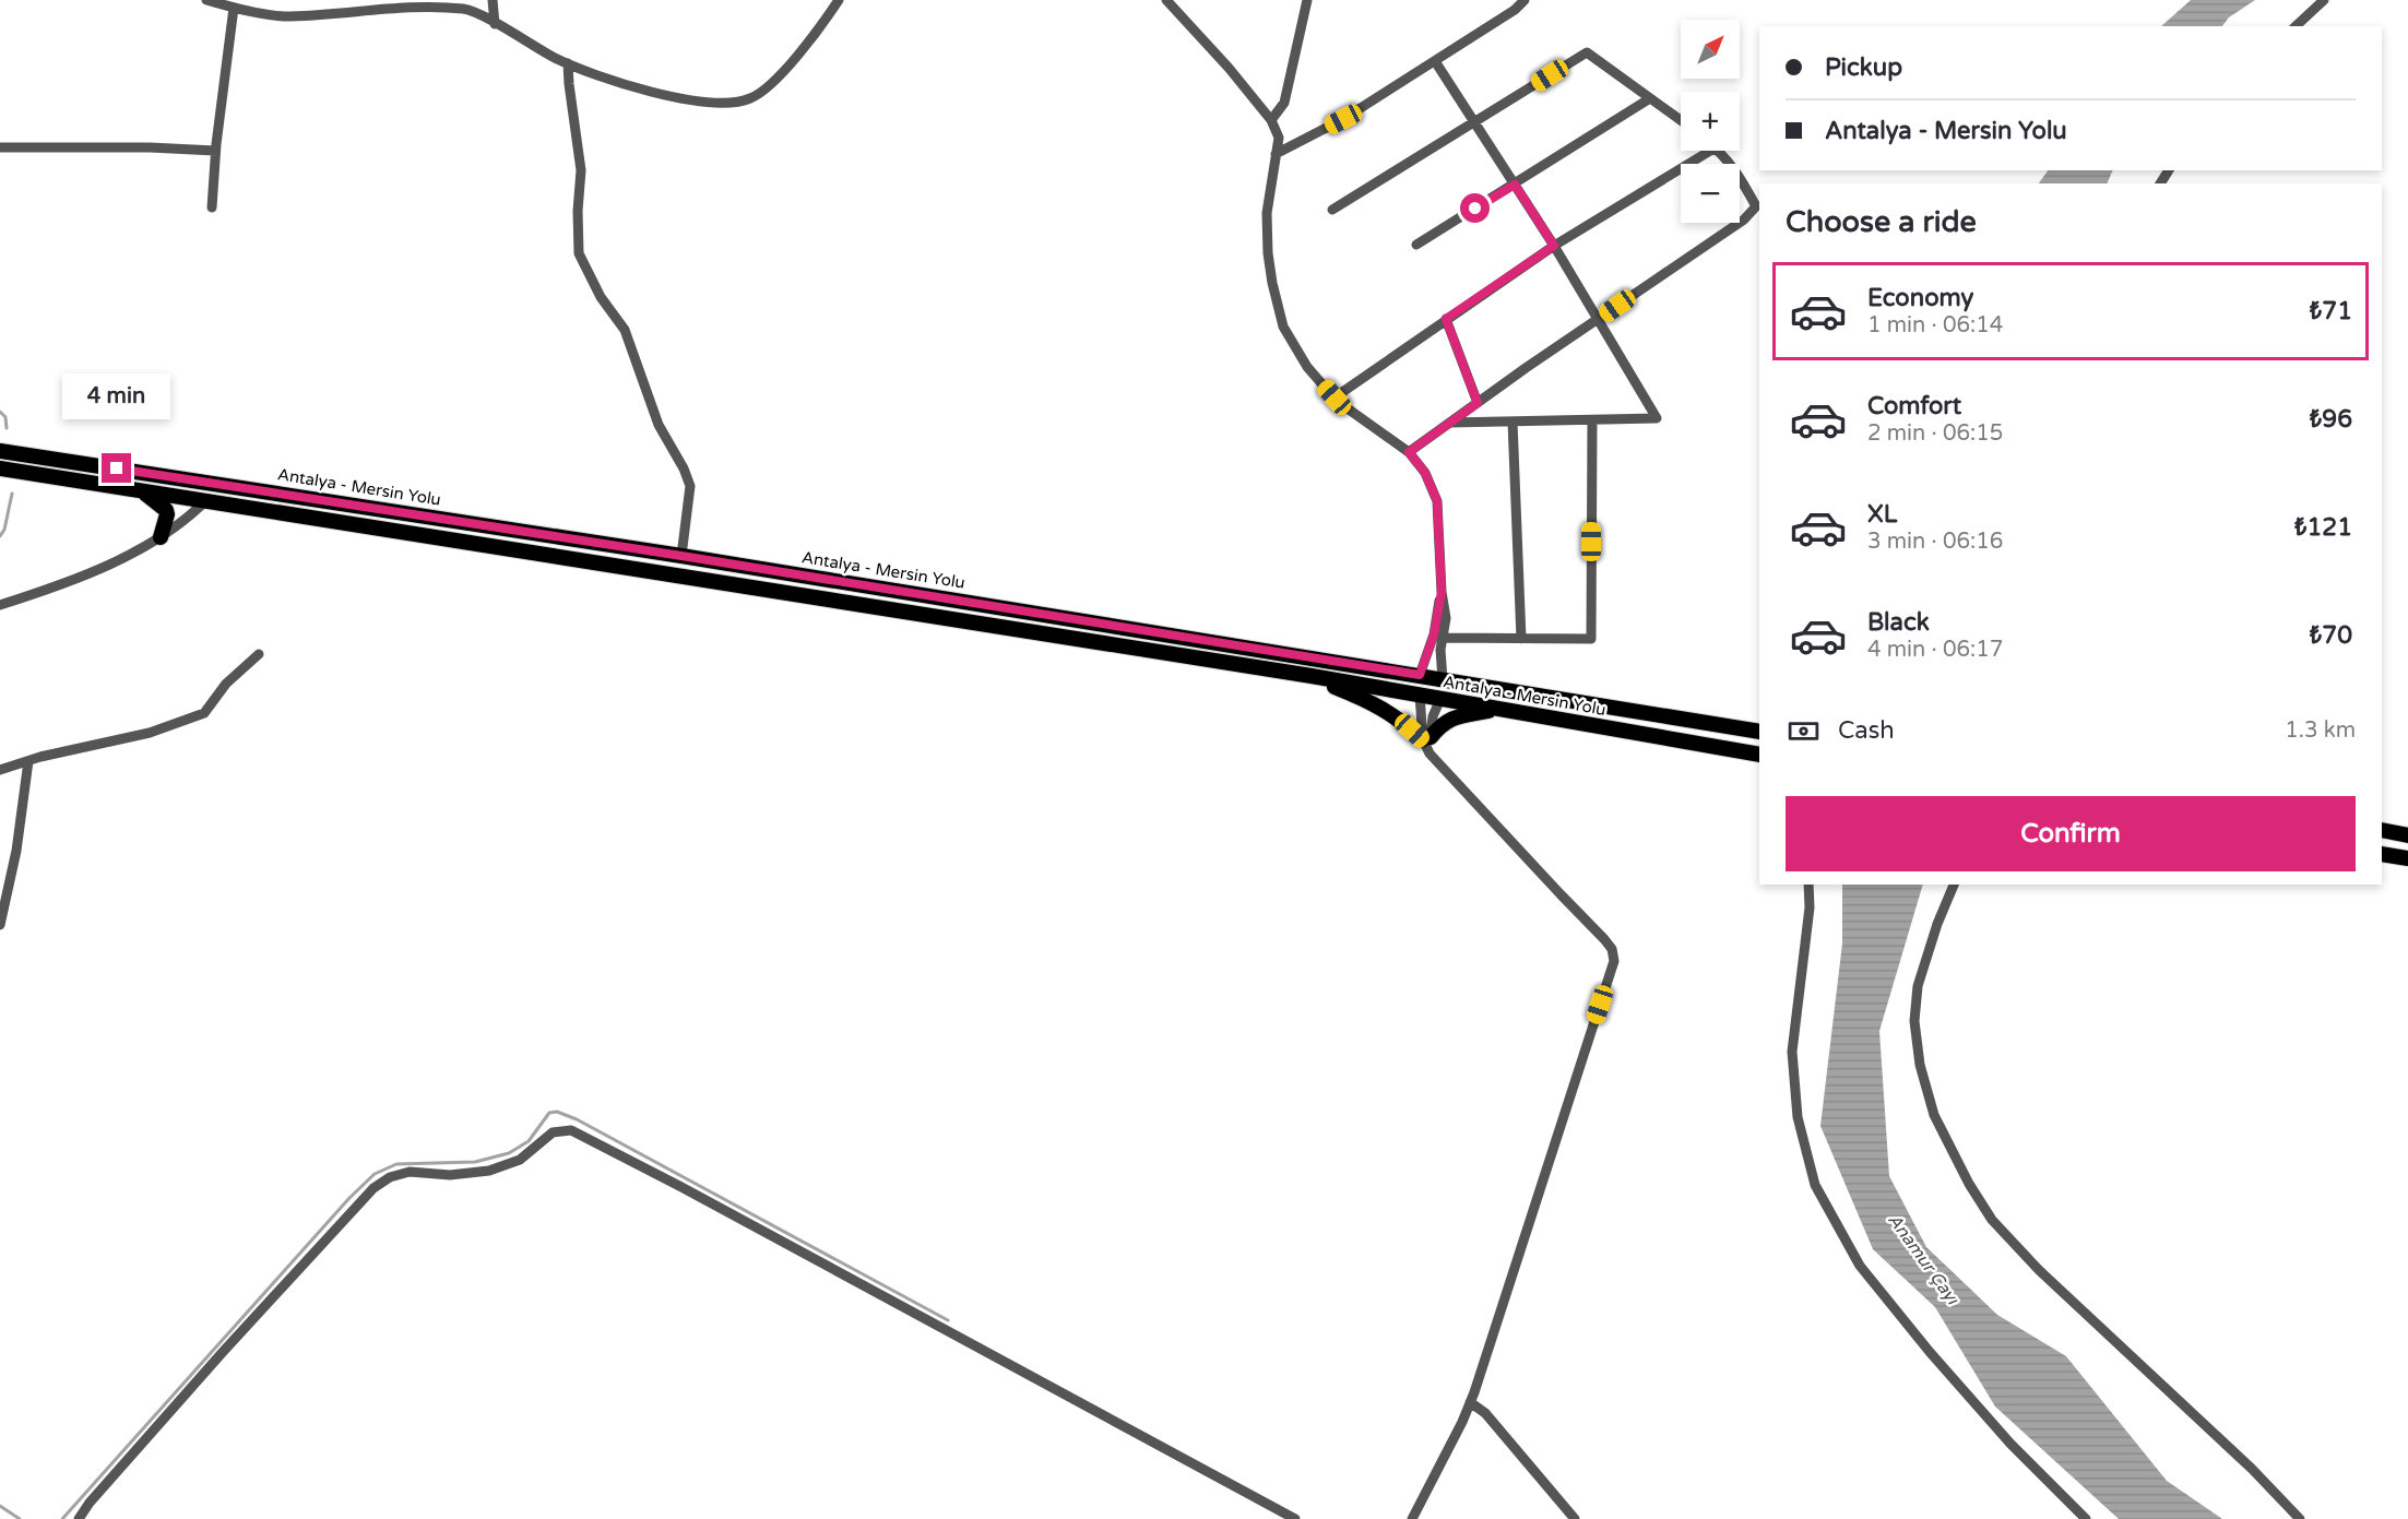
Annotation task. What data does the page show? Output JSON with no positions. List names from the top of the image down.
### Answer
{
  "streets": {
    "highway": ["Antalya - Mersin Yolu"]
  },
  "water": ["Anamur Çayı"],
  "north": "top right",
  "page": {
    "map_buttons": ["+", "−"],
    "banner": ["Pickup", "Antalya - Mersin Yolu"],
    "heading": "Choose a ride",
    "list": [
      {
        "name": "Economy",
        "note": "1 min · 06:14",
        "value": "₺71"
      },
      {
        "name": "Comfort",
        "note": "2 min · 06:15",
        "value": "₺96"
      },
      {
        "name": "XL",
        "note": "3 min · 06:16",
        "value": "₺121"
      },
      {
        "name": "Black",
        "note": "4 min · 06:17",
        "value": "₺70"
      }
    ],
    "bubble": "4 min",
    "pay": ["Cash", "1.3 km"],
    "buttons": "Confirm"
  }
}
